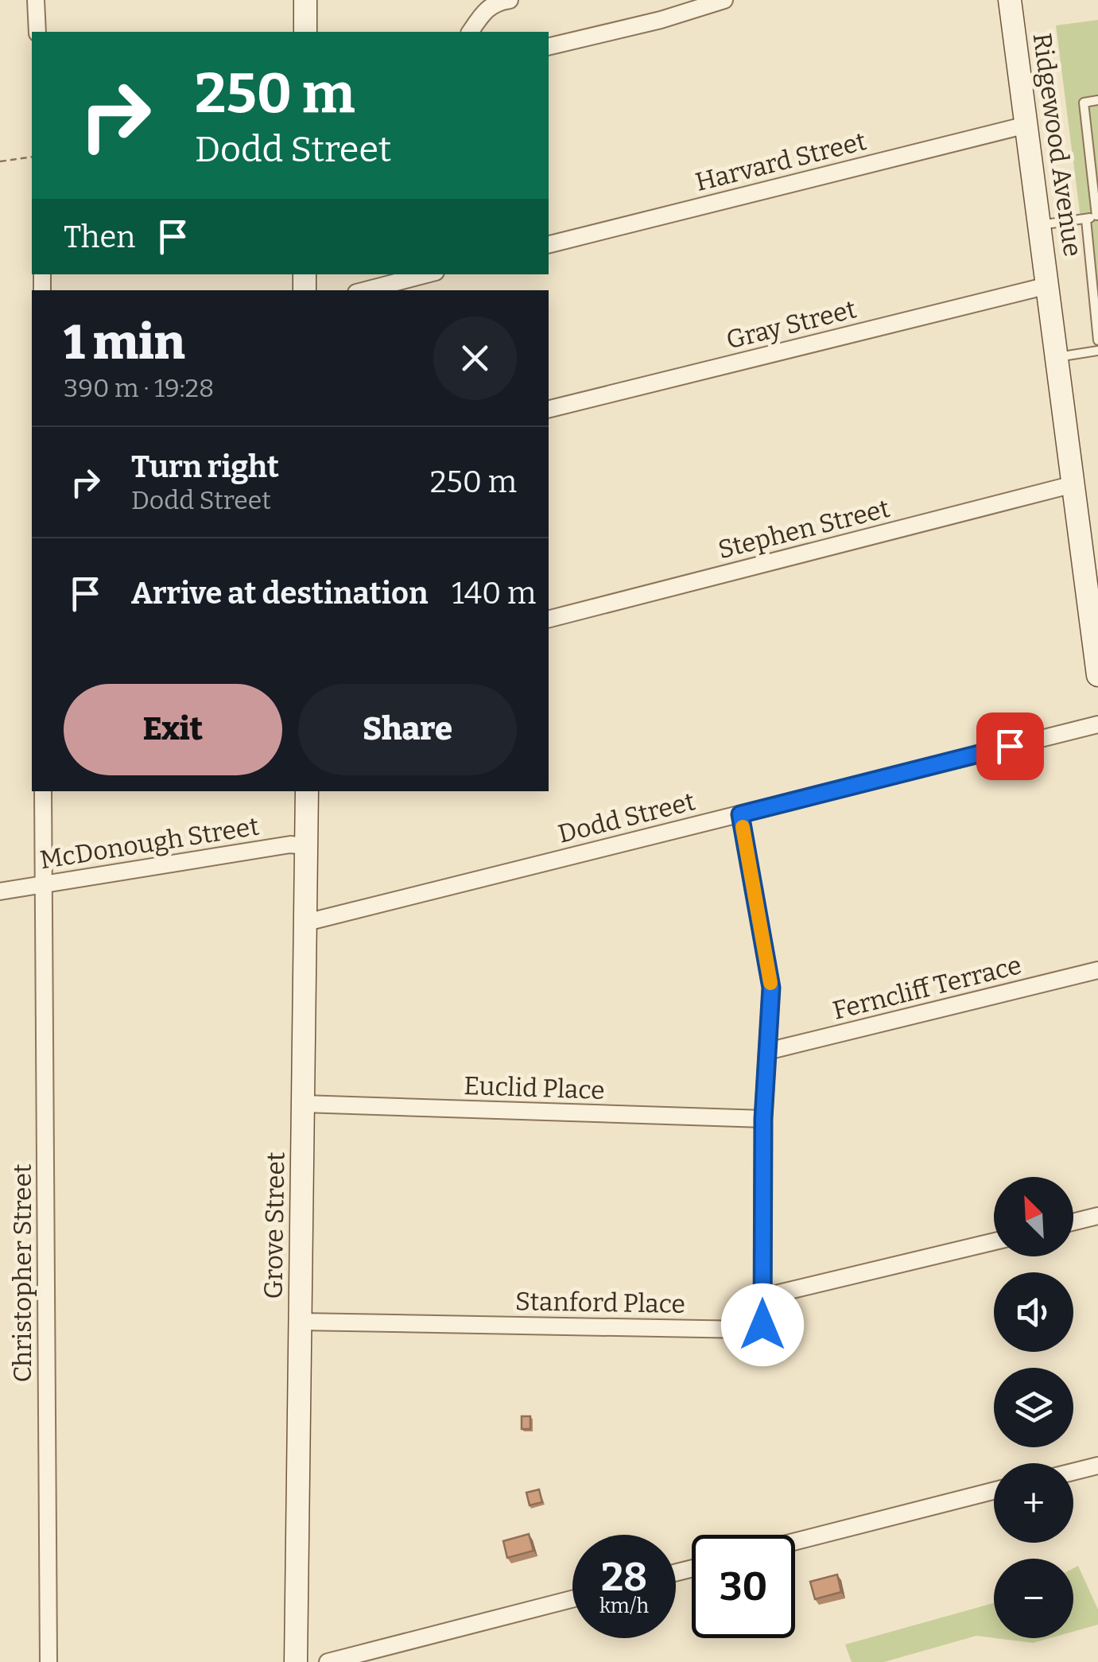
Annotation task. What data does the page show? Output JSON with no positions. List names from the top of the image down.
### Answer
{
  "streets": {
    "main road": ["Ridgewood Avenue", "Grove Street"],
    "street": [
      "Harvard Street",
      "Gray Street",
      "Stephen Street",
      "Dodd Street",
      "McDonough Street",
      "Ferncliff Terrace",
      "Euclid Place",
      "Christopher Street",
      "Stanford Place"
    ]
  },
  "crossings": [
    ["Ridgewood Avenue", "Harvard Street"],
    ["Ridgewood Avenue", "Gray Street"],
    ["Ridgewood Avenue", "Stephen Street"],
    ["Dodd Street", "Grove Street"],
    ["McDonough Street", "Grove Street"],
    ["McDonough Street", "Christopher Street"],
    ["Euclid Place", "Grove Street"],
    ["Grove Street", "Stanford Place"]
  ],
  "north": "top left",
  "page": {
    "turn": ["250 m", "Dodd Street"],
    "then": "Then",
    "heading": ["1 min", "390 m · 19:28"],
    "list": [
      {
        "name": "Turn right",
        "note": "Dodd Street",
        "value": "250 m"
      },
      {
        "name": "Arrive at destination",
        "value": "140 m"
      }
    ],
    "buttons": ["Exit", "Share"],
    "map_buttons": ["+", "−"],
    "speed": "28 km/h",
    "limit": "30"
  }
}
